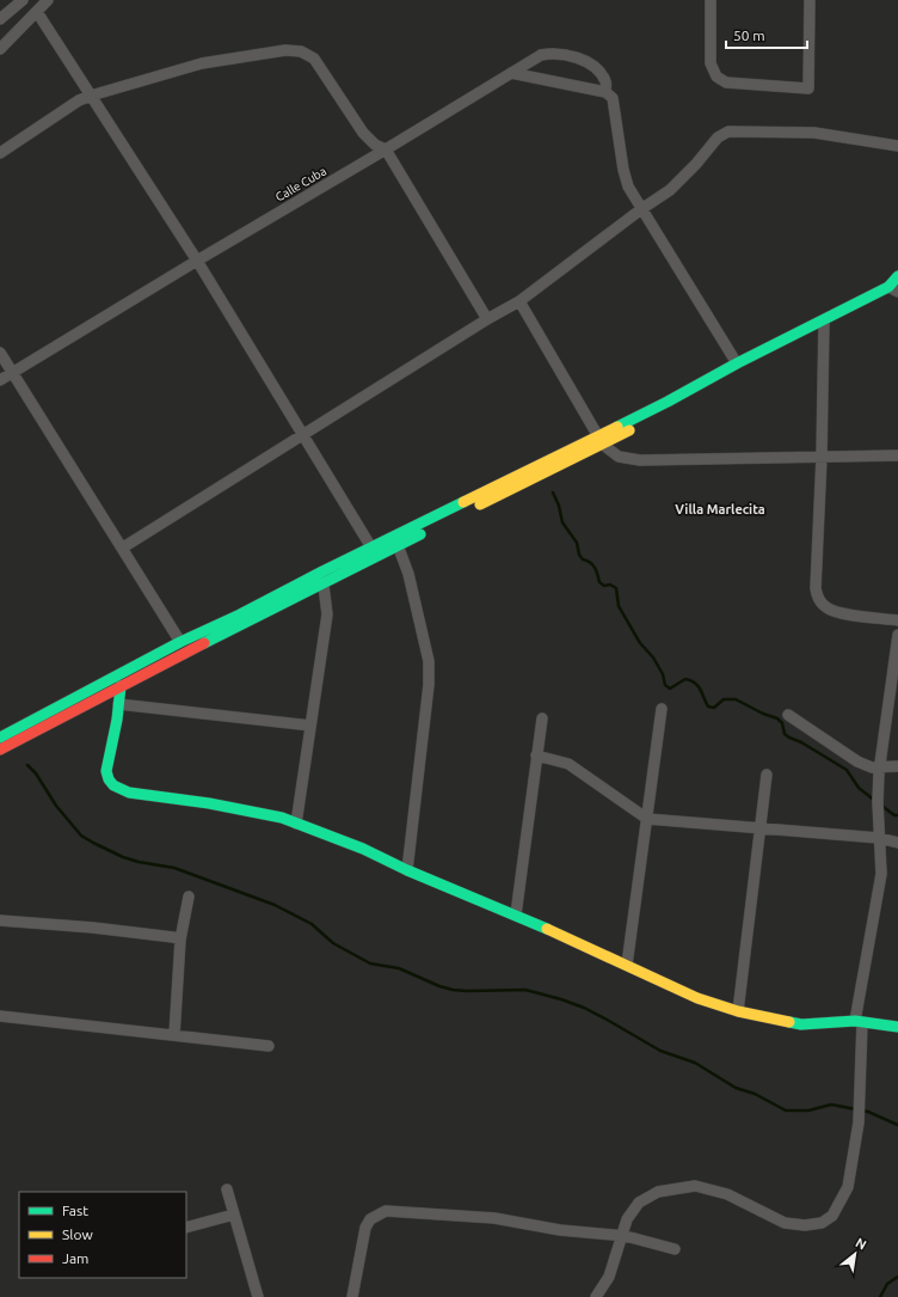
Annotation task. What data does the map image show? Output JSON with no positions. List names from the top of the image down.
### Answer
{
  "streets": {
    "street": ["Calle Cuba"]
  },
  "districts": ["Villa Marlecita"],
  "legend": ["Fast", "Slow", "Jam"],
  "scale_bar": "50 m",
  "north": "top right"
}
